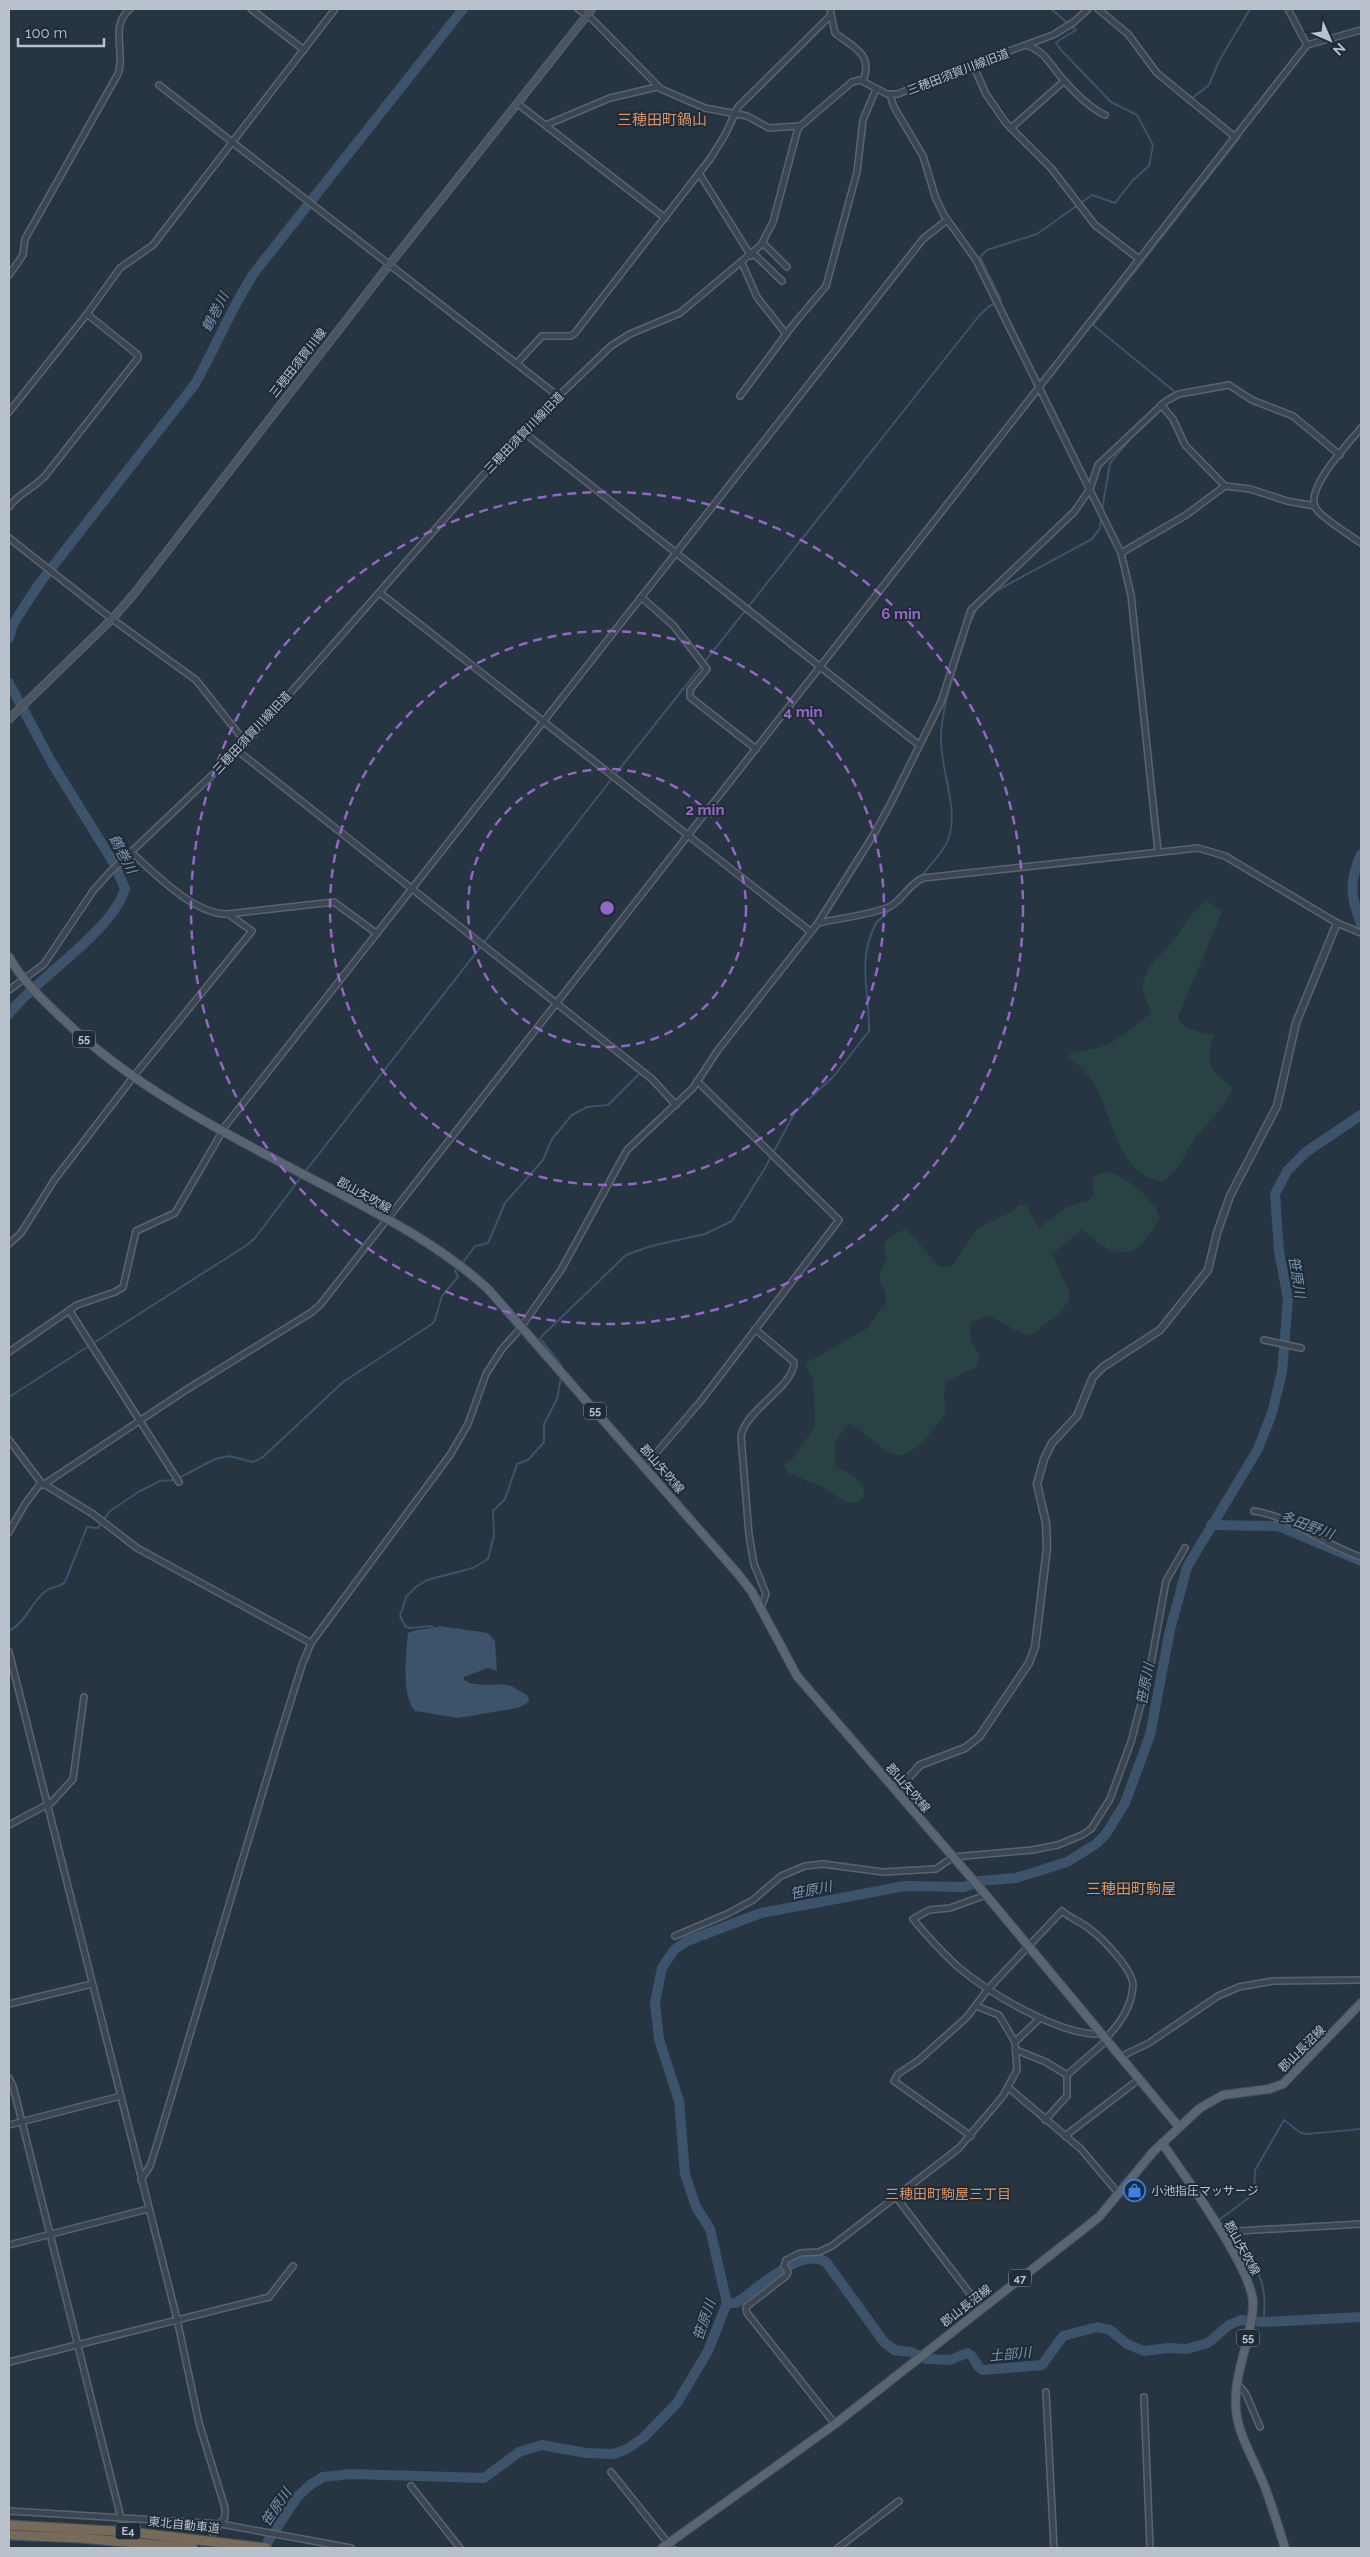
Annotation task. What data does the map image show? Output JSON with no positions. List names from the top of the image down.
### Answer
{
  "streets": {
    "highway": ["東北自動車道", "E4"],
    "main road": [
      "三穂田須賀川線",
      "55",
      "郡山矢吹線",
      "郡山長沼線",
      "47"
    ],
    "street": ["三穂田須賀川線旧道"]
  },
  "crossings": [
    ["三穂田須賀川線旧道", "郡山矢吹線"],
    ["郡山矢吹線", "郡山長沼線"]
  ],
  "districts": ["三穂田町鍋山", "三穂田町駒屋", "三穂田町駒屋三丁目"],
  "water": [
    "鶴巻川",
    "笹原川",
    "多田野川",
    "土部川"
  ],
  "places": {
    "shop": ["小池指圧マッサージ"]
  },
  "scale_bar": "100 m",
  "north": "bottom right",
  "rings": ["6 min", "4 min", "2 min"]
}
